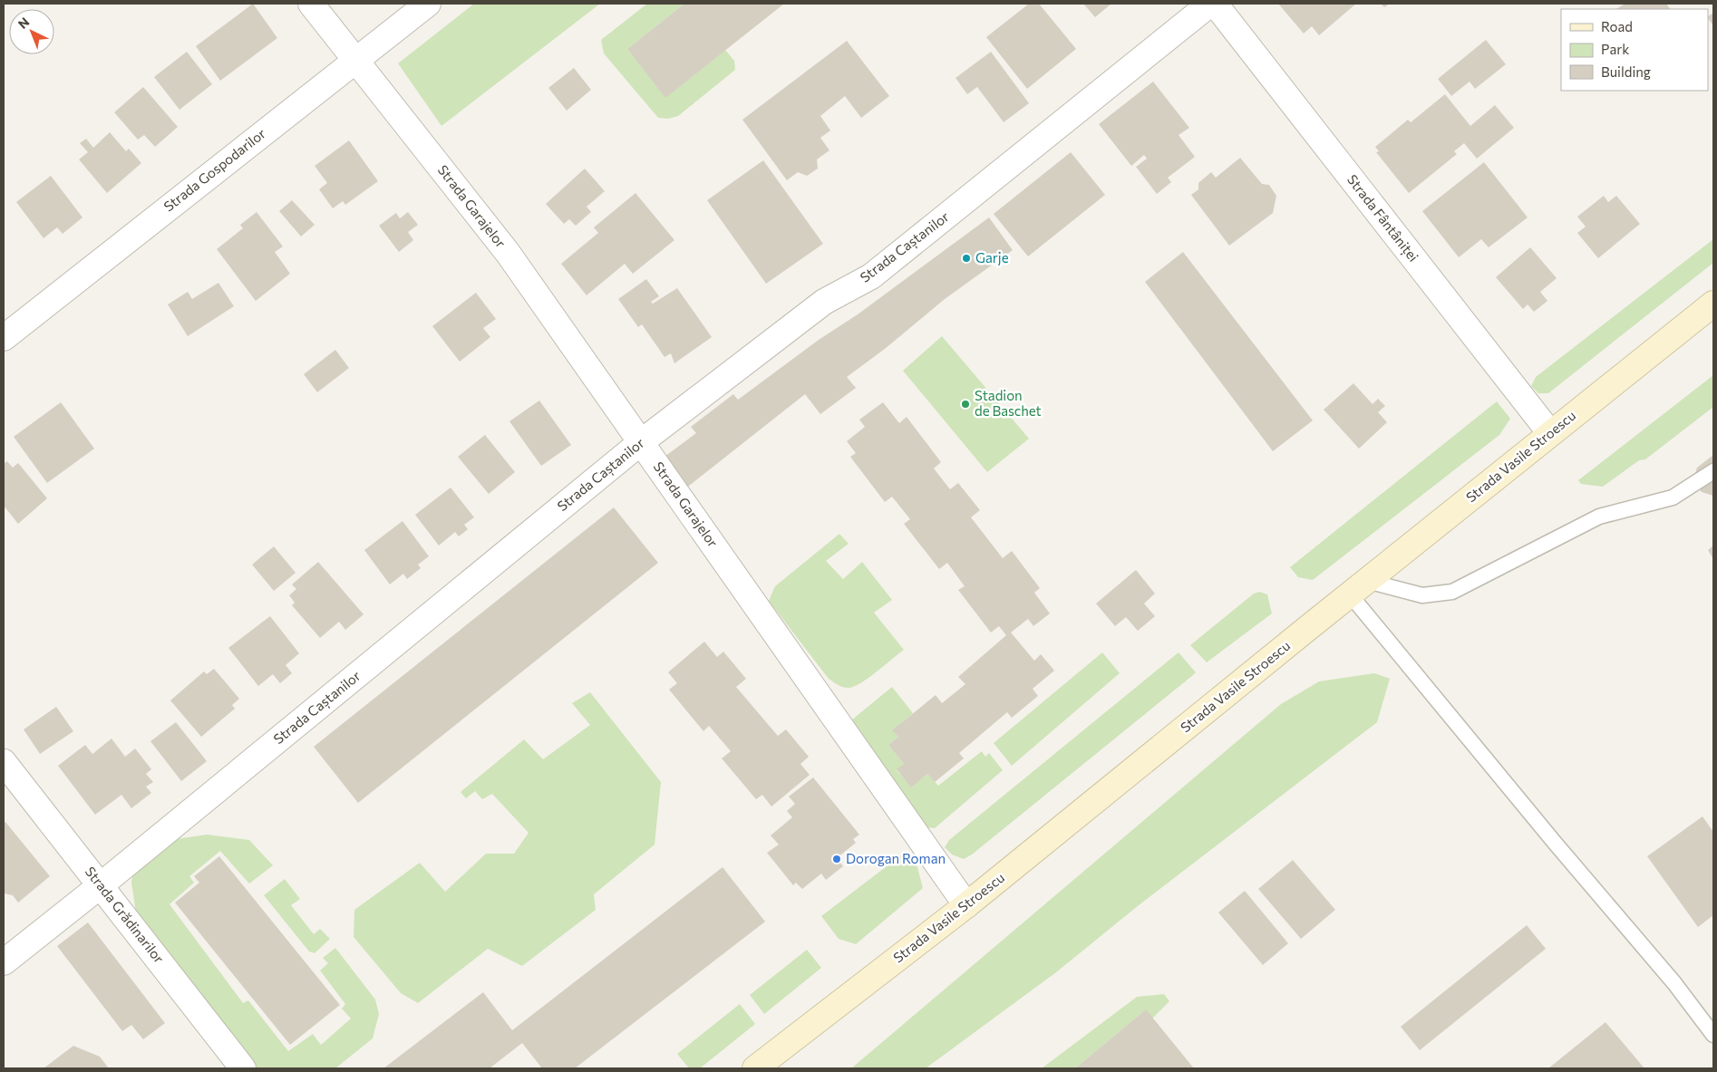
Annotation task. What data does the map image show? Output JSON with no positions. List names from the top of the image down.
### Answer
{
  "streets": {
    "main road": ["Strada Vasile Stroescu"],
    "street": [
      "Strada Gospodarilor",
      "Strada Garajelor",
      "Strada Fântâniței",
      "Strada Caștanilor",
      "Strada Grădinarilor"
    ]
  },
  "crossings": [
    ["Strada Gospodarilor", "Strada Garajelor"],
    ["Strada Garajelor", "Strada Caștanilor"],
    ["Strada Garajelor", "Strada Vasile Stroescu"],
    ["Strada Fântâniței", "Strada Vasile Stroescu"],
    ["Strada Caștanilor", "Strada Grădinarilor"]
  ],
  "places": ["Garje", "Stadion de Baschet", "Dorogan Roman"],
  "legend": ["Road", "Park", "Building"],
  "north": "top left"
}
